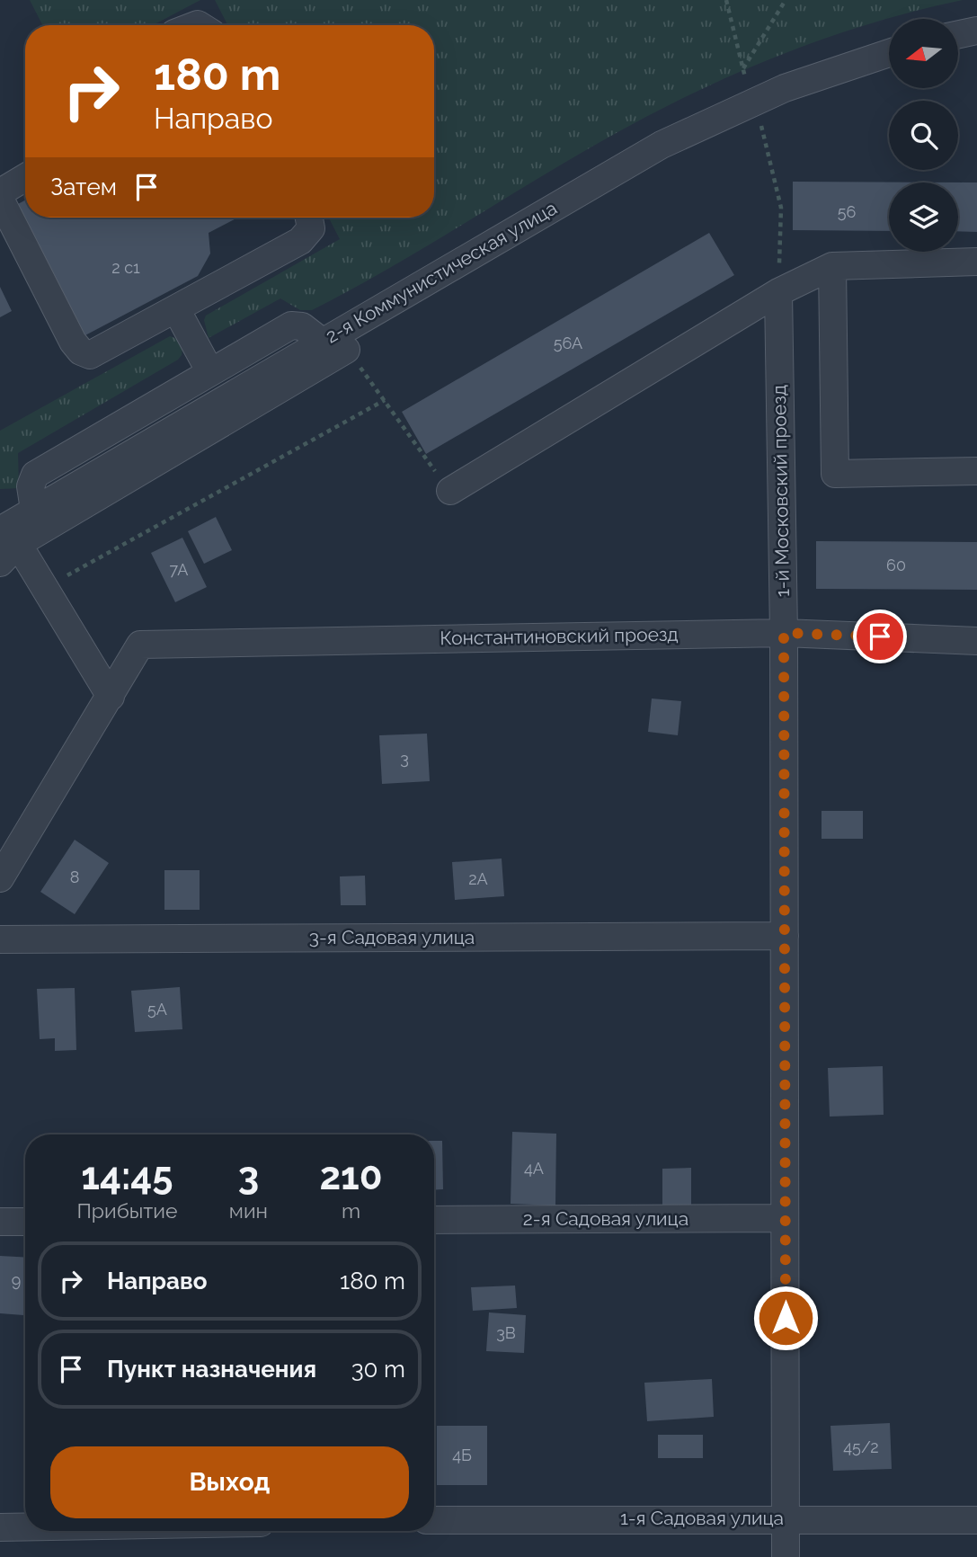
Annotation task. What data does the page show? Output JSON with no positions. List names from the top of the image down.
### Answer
{
  "streets": {
    "street": [
      "2-я Коммунистическая улица",
      "1-й Московский проезд",
      "Константиновский проезд",
      "3-я Садовая улица",
      "2-я Садовая улица",
      "1-я Садовая улица"
    ]
  },
  "crossings": [
    ["1-й Московский проезд", "Константиновский проезд"],
    ["1-й Московский проезд", "3-я Садовая улица"],
    ["1-й Московский проезд", "2-я Садовая улица"],
    ["1-й Московский проезд", "1-я Садовая улица"]
  ],
  "house_numbers": [
    "56",
    "2 с1",
    "56А",
    "60",
    "7А",
    "3",
    "8",
    "2А",
    "5А",
    "4А",
    "9",
    "3В",
    "45/2",
    "4Б"
  ],
  "north": "left",
  "page": {
    "turn": ["180 m", "Направо"],
    "then": "Затем",
    "eta": [
      "14:45",
      "Прибытие",
      "3",
      "мин",
      "210",
      "m"
    ],
    "list": [
      {
        "name": "Направо",
        "value": "180 m"
      },
      {
        "name": "Пункт назначения",
        "value": "30 m"
      }
    ],
    "buttons": "Выход"
  }
}
